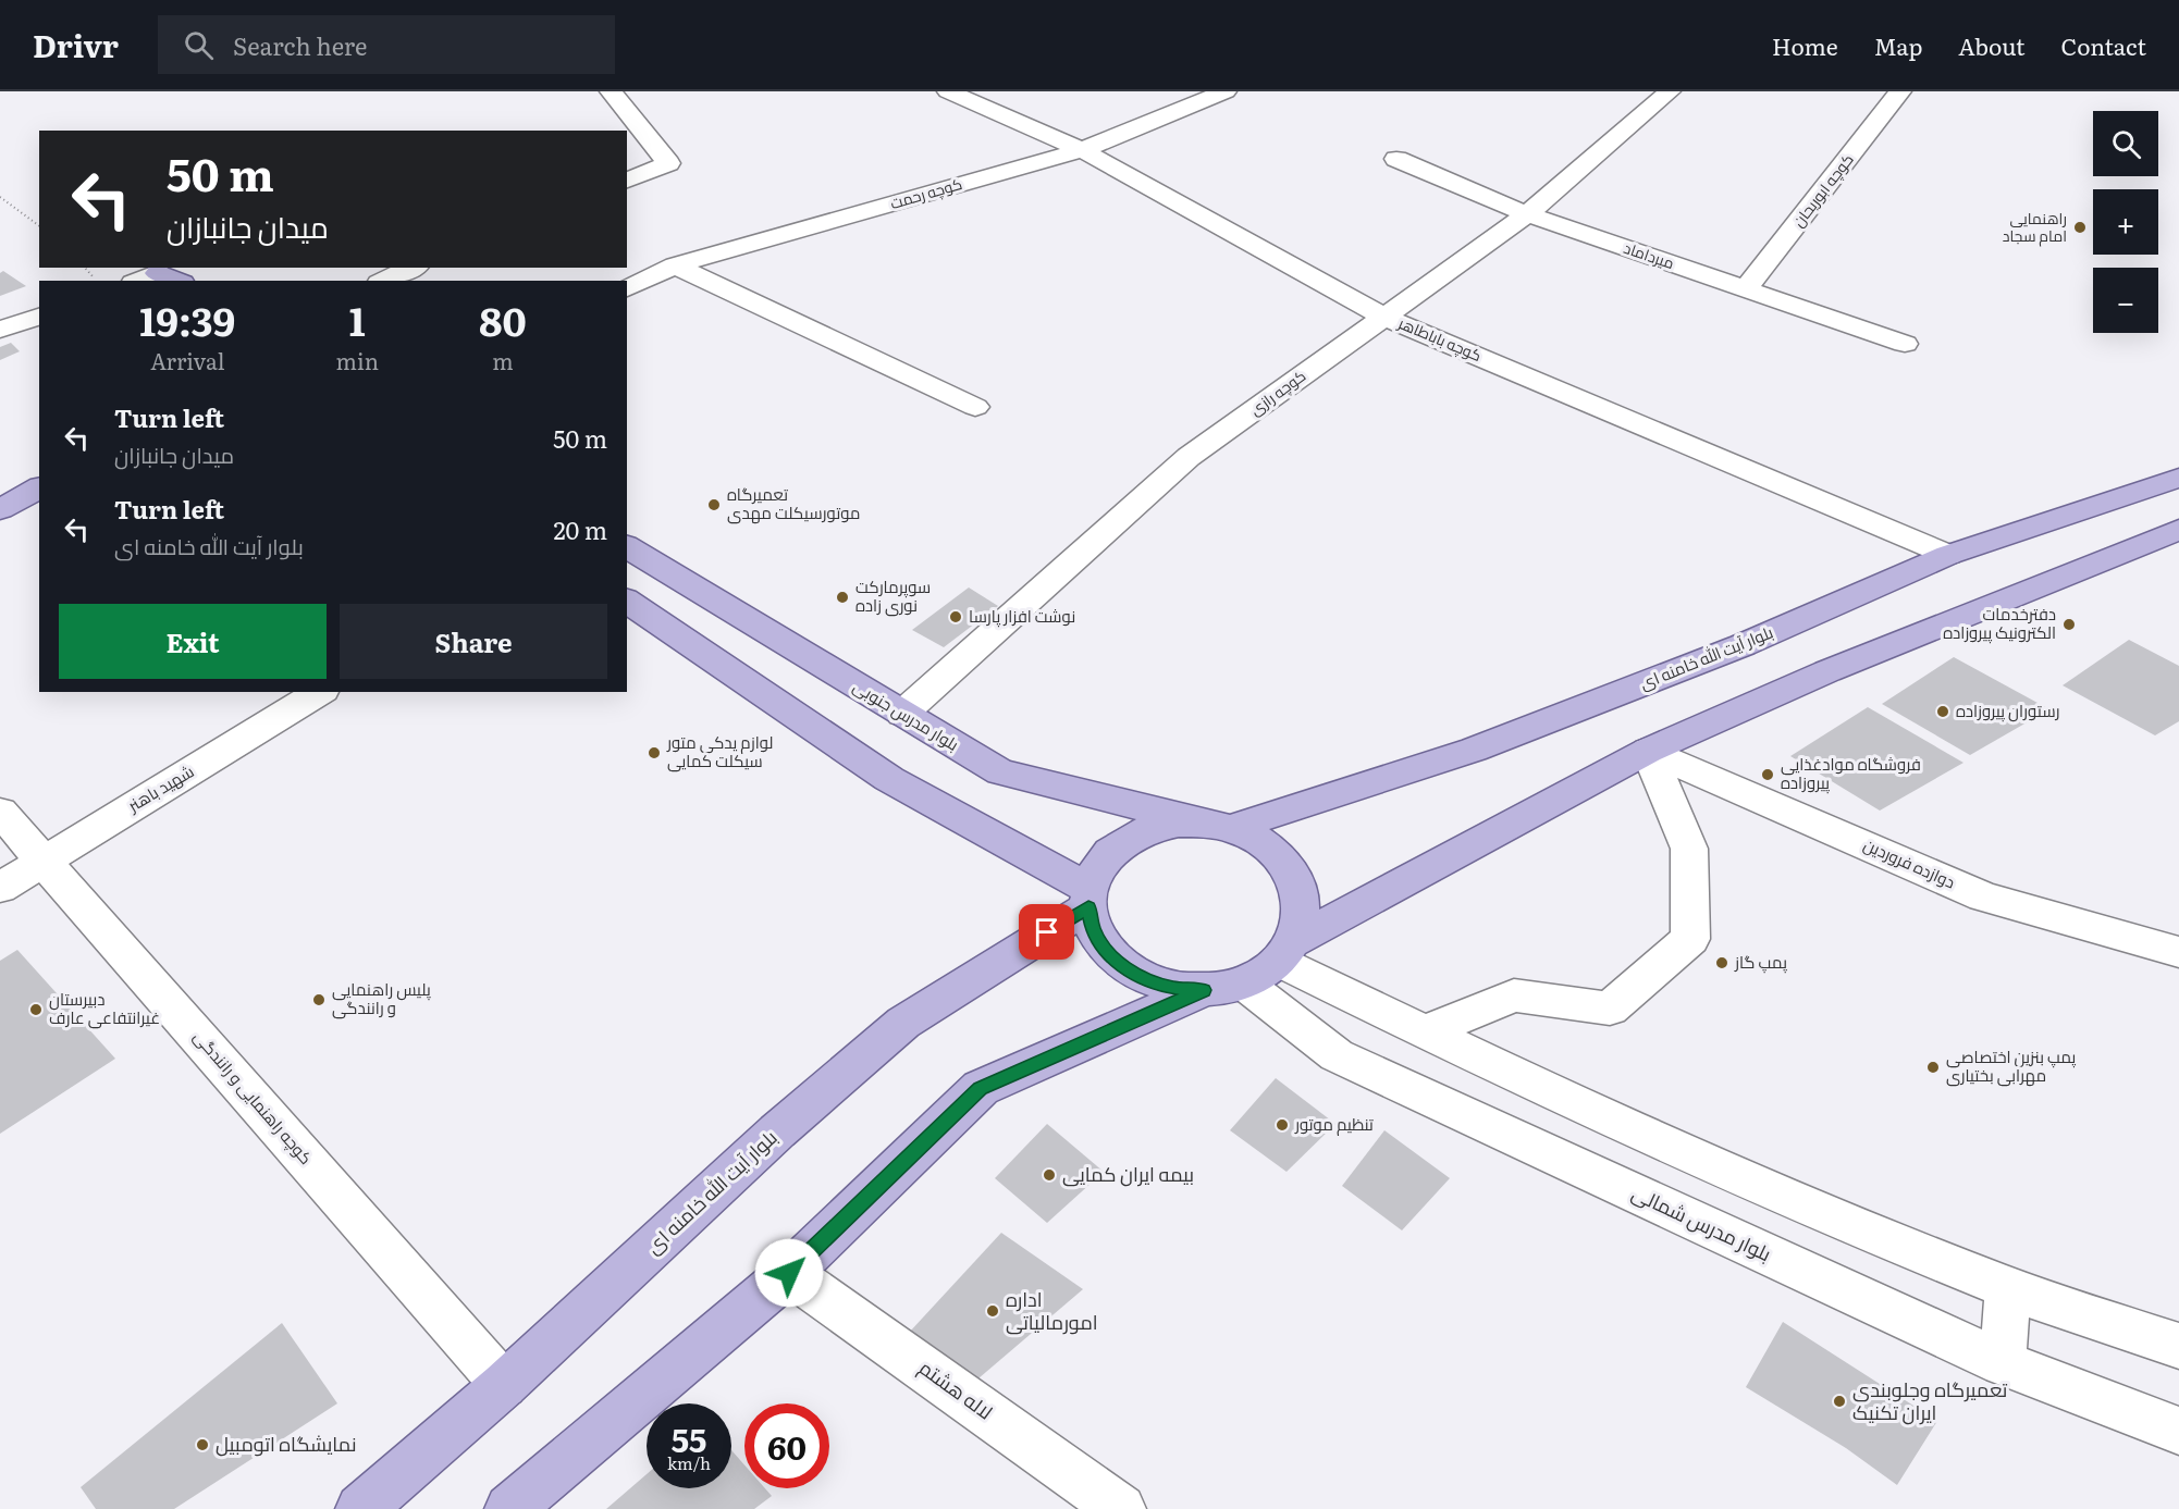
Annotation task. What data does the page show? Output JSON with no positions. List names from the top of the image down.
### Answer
{
  "streets": {
    "main road": ["بلوار آیت الله خامنه ای", "بلوار مدرس جنوبی"],
    "street": [
      "کوچه ابوریحان",
      "کوچه رحمت",
      "میرداماد",
      "کوچه باباطاهر",
      "کوچه رازی",
      "شهید باهنر",
      "دوازده فروردین",
      "کوچه راهنمایی و رانندگی",
      "بلوار مدرس شمالی",
      "لاله هشتم"
    ]
  },
  "crossings": [
    ["کوچه ابوریحان", "میرداماد"],
    ["کوچه رحمت", "کوچه باباطاهر"],
    ["میرداماد", "کوچه رازی"],
    ["کوچه باباطاهر", "کوچه رازی"],
    ["کوچه باباطاهر", "بلوار آیت الله خامنه ای"],
    ["کوچه رازی", "بلوار مدرس جنوبی"],
    ["بلوار آیت الله خامنه ای", "بلوار مدرس جنوبی"],
    ["بلوار آیت الله خامنه ای", "کوچه راهنمایی و رانندگی"],
    ["بلوار آیت الله خامنه ای", "بلوار مدرس شمالی"],
    ["بلوار مدرس جنوبی", "بلوار مدرس شمالی"],
    ["شهید باهنر", "کوچه راهنمایی و رانندگی"]
  ],
  "places": [
    "راهنمایی امام سجاد",
    "تعمیرگاه موتورسیکلت مهدی",
    "سوپرمارکت نوری زاده",
    "نوشت افزار پارسا",
    "دفترخدمات الکترونیک پیروزاده",
    "رستوران پیروزاده",
    "لوازم یدکی متور سیکلت کمایی",
    "فروشگاه موادغذایی پیروزاده",
    "پمپ گاز",
    "پلیس راهنمایی و رانندگی",
    "دبیرستان غیرانتفاعی عارف",
    "پمپ بنزین اختصاصی مهرابی بختیاری",
    "تنظیم موتور",
    "بیمه ایران کمایی",
    "اداره امورمالیاتی",
    "تعمیرگاه وجلوبندی ایران تکنیک",
    "نمایشگاه اتومبیل"
  ],
  "page": {
    "header": "Drivr",
    "search": "Search here",
    "nav": [
      "Home",
      "Map",
      "About",
      "Contact"
    ],
    "map_buttons": ["+", "−"],
    "turn": ["50 m", "میدان جانبازان"],
    "eta": [
      "19:39",
      "Arrival",
      "1",
      "min",
      "80",
      "m"
    ],
    "list": [
      {
        "name": "Turn left",
        "note": "میدان جانبازان",
        "value": "50 m"
      },
      {
        "name": "Turn left",
        "note": "بلوار آیت الله خامنه ای",
        "value": "20 m"
      }
    ],
    "buttons": ["Exit", "Share"],
    "speed": "55 km/h",
    "limit": "60"
  }
}
